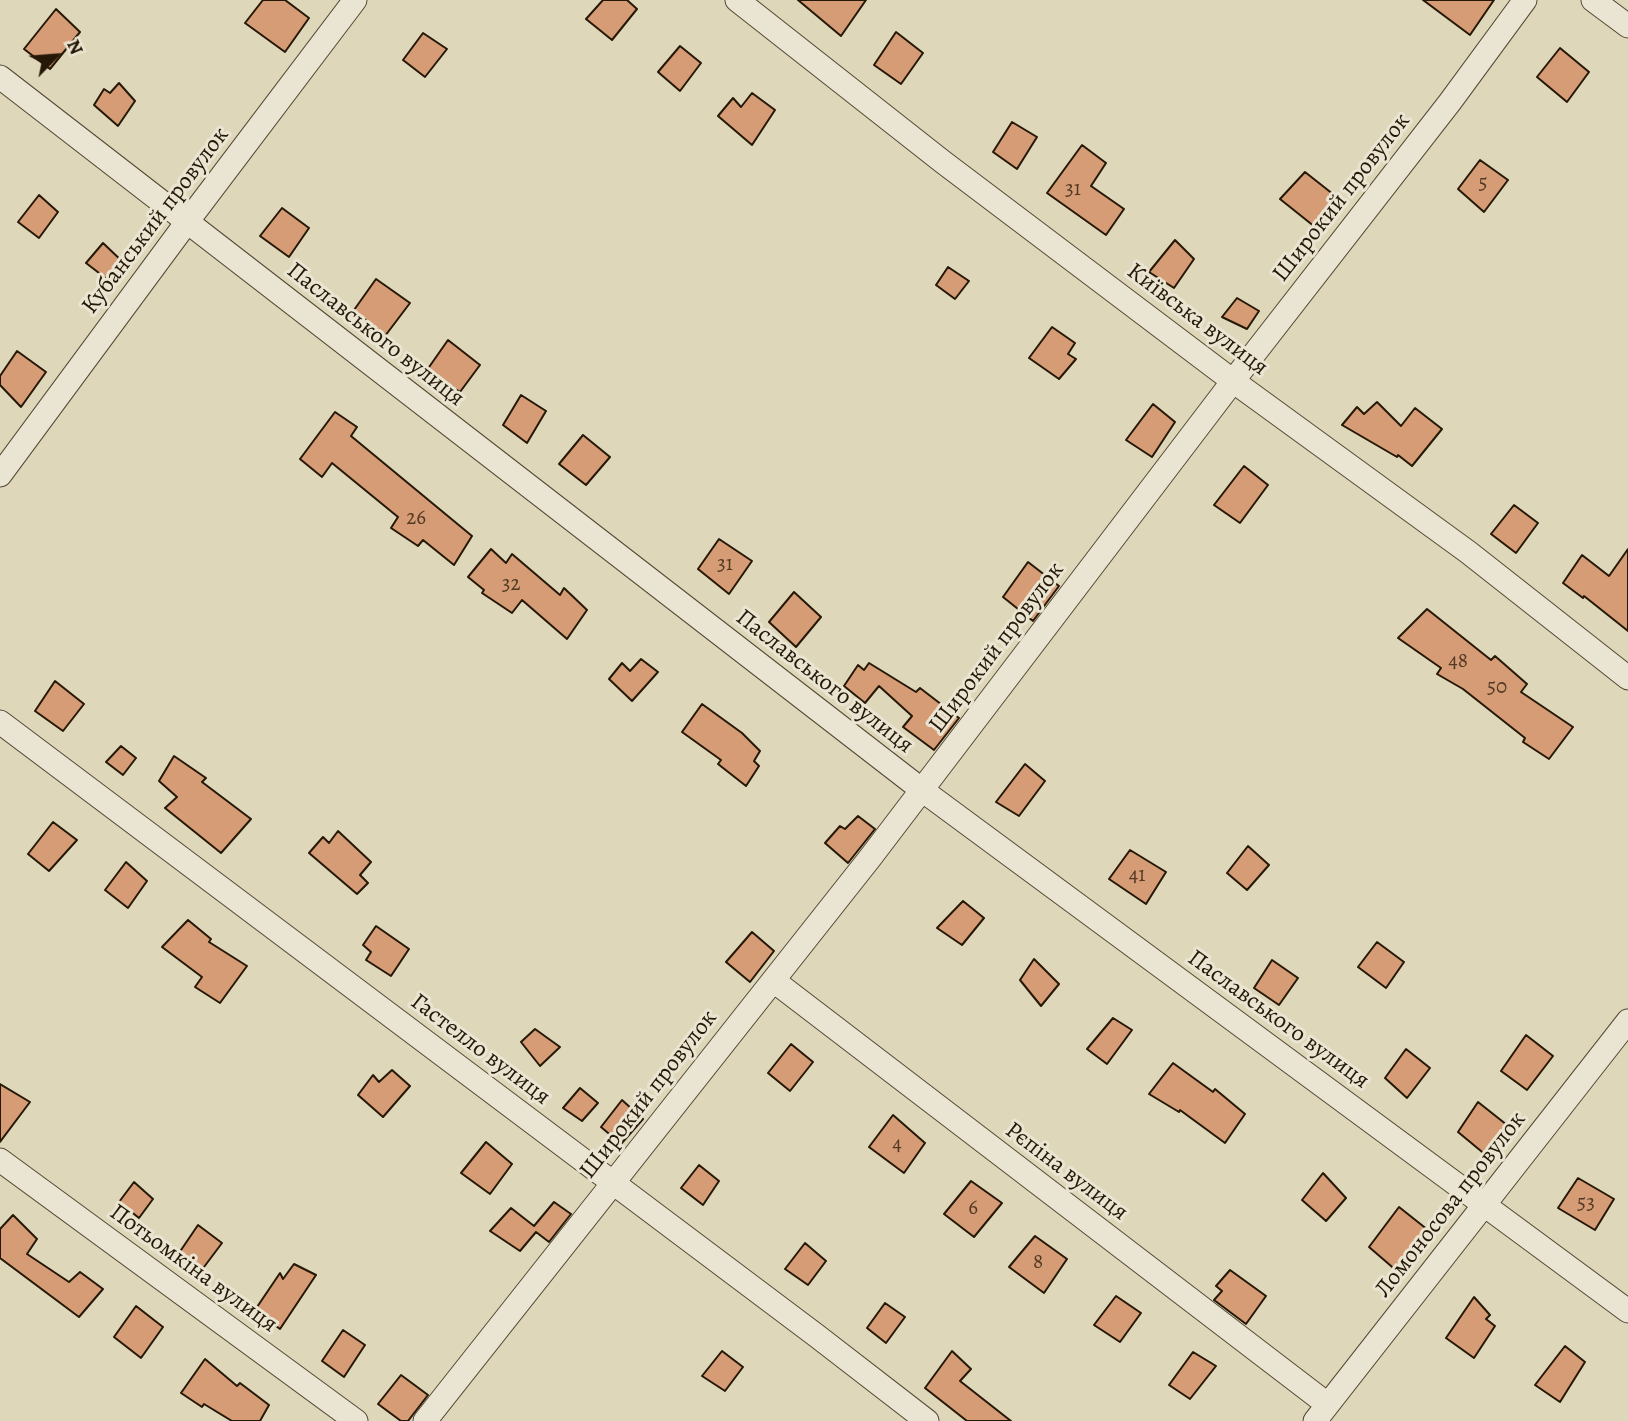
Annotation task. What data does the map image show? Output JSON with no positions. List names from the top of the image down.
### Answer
{
  "streets": {
    "street": [
      "Широкий провулок",
      "Кубанський провулок",
      "Київська вулиця",
      "Паславського вулиця",
      "Гастелло вулиця",
      "Рєпіна вулиця",
      "Ломоносова провулок",
      "Потьомкіна вулиця"
    ]
  },
  "crossings": [
    ["Широкий провулок", "Київська вулиця"],
    ["Широкий провулок", "Паславського вулиця"],
    ["Широкий провулок", "Гастелло вулиця"],
    ["Широкий провулок", "Рєпіна вулиця"],
    ["Кубанський провулок", "Паславського вулиця"],
    ["Паславського вулиця", "Ломоносова провулок"],
    ["Рєпіна вулиця", "Ломоносова провулок"]
  ],
  "house_numbers": [
    "5",
    "31",
    "26",
    "31",
    "32",
    "48",
    "50",
    "41",
    "4",
    "53",
    "6",
    "8"
  ],
  "north": "top right"
}
